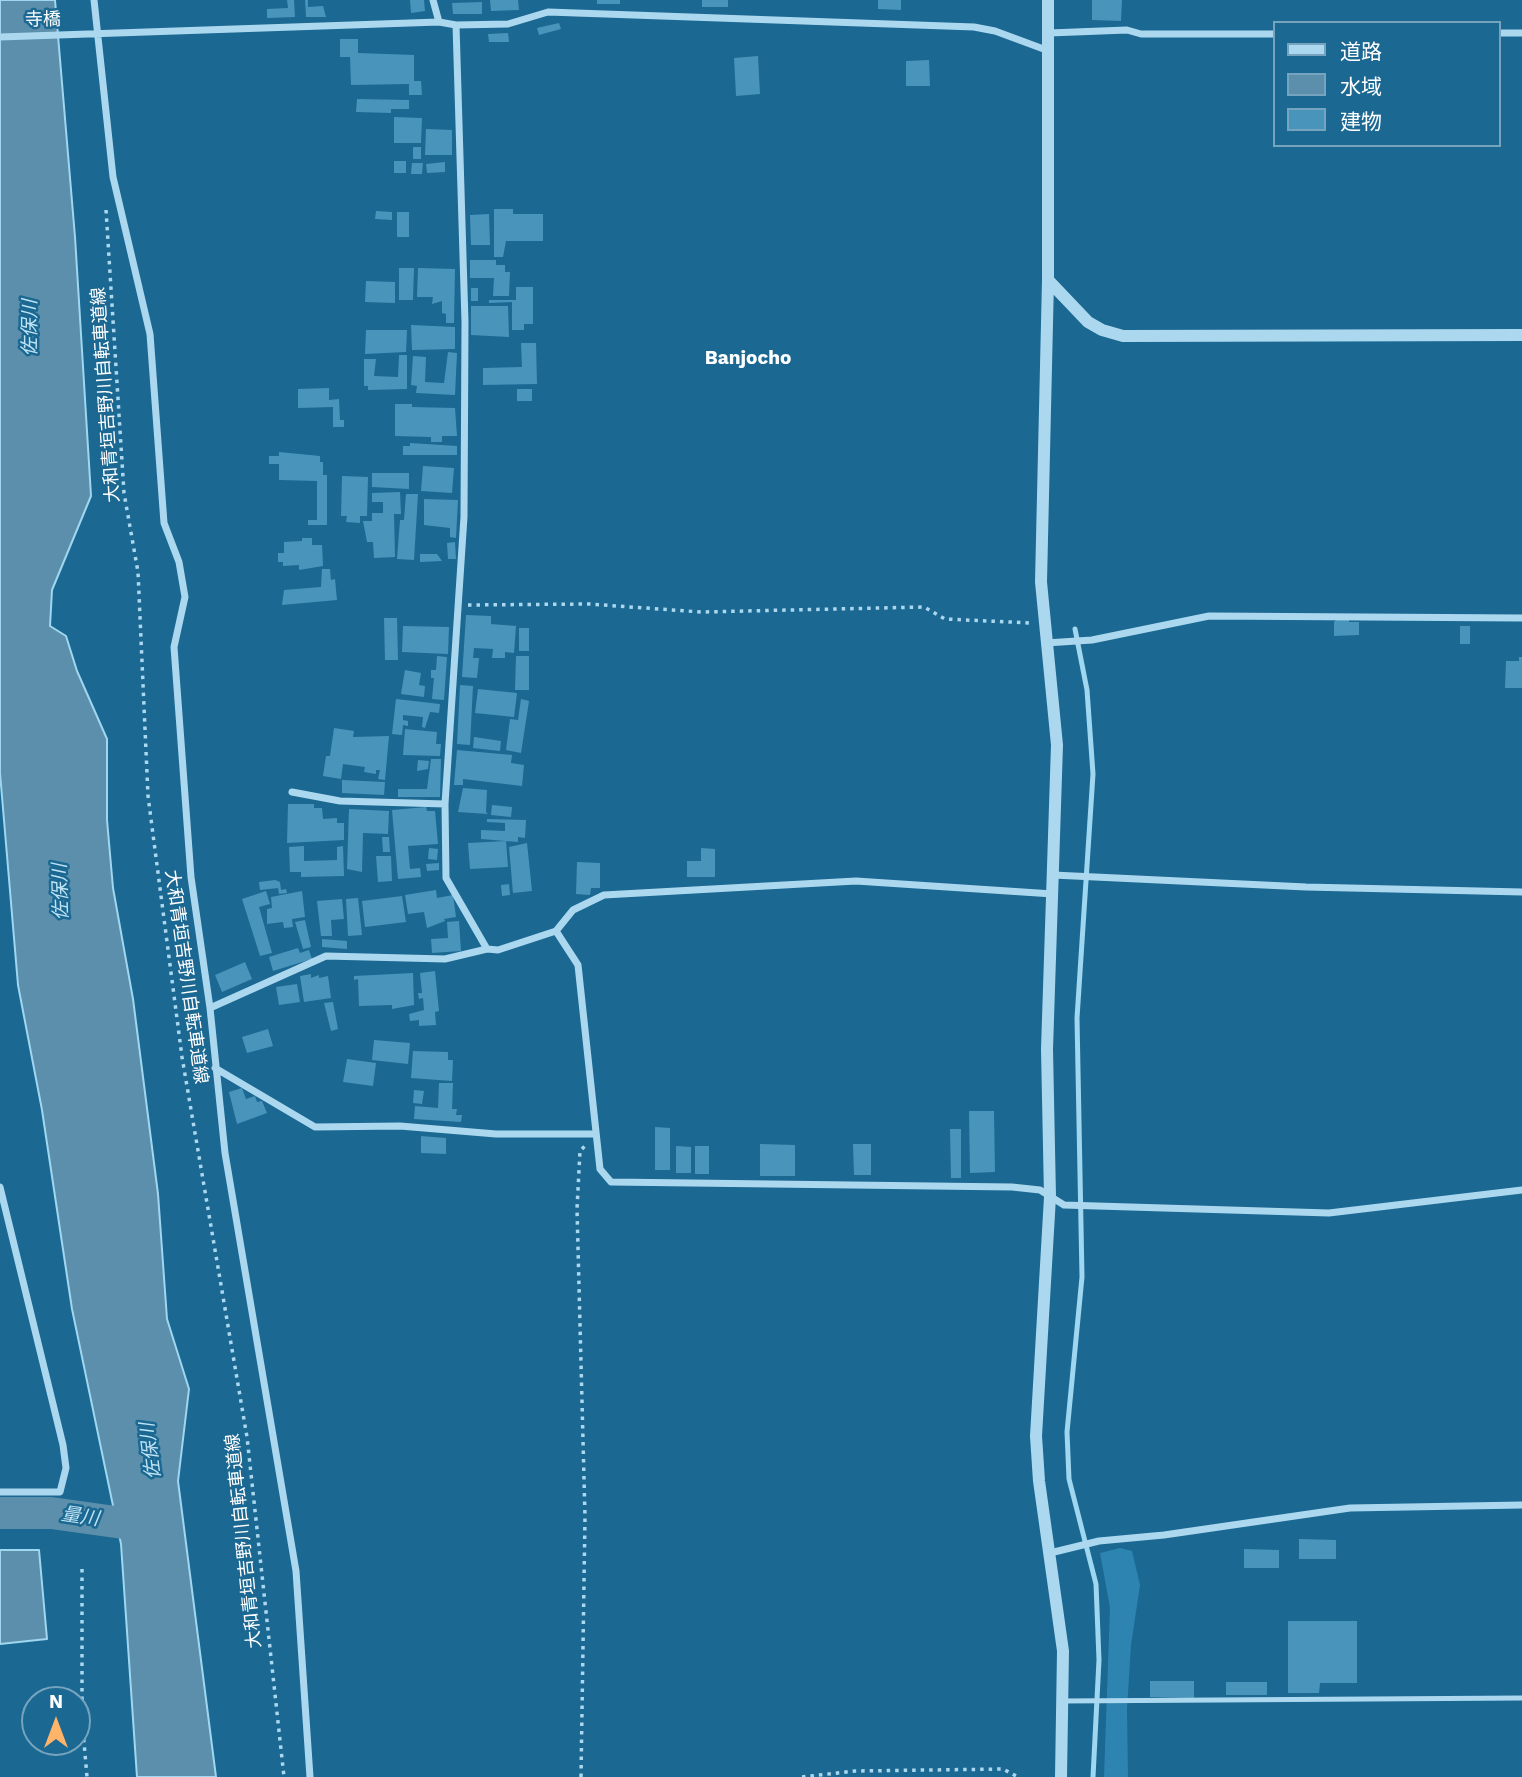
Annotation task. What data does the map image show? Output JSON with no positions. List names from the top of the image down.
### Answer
{
  "streets": {
    "street": ["寺橋"],
    "path": ["大和青垣吉野川自転車道線"]
  },
  "districts": ["Banjocho"],
  "water": ["佐保川", "量川"],
  "legend": ["道路", "水域", "建物"],
  "north": "top"
}
